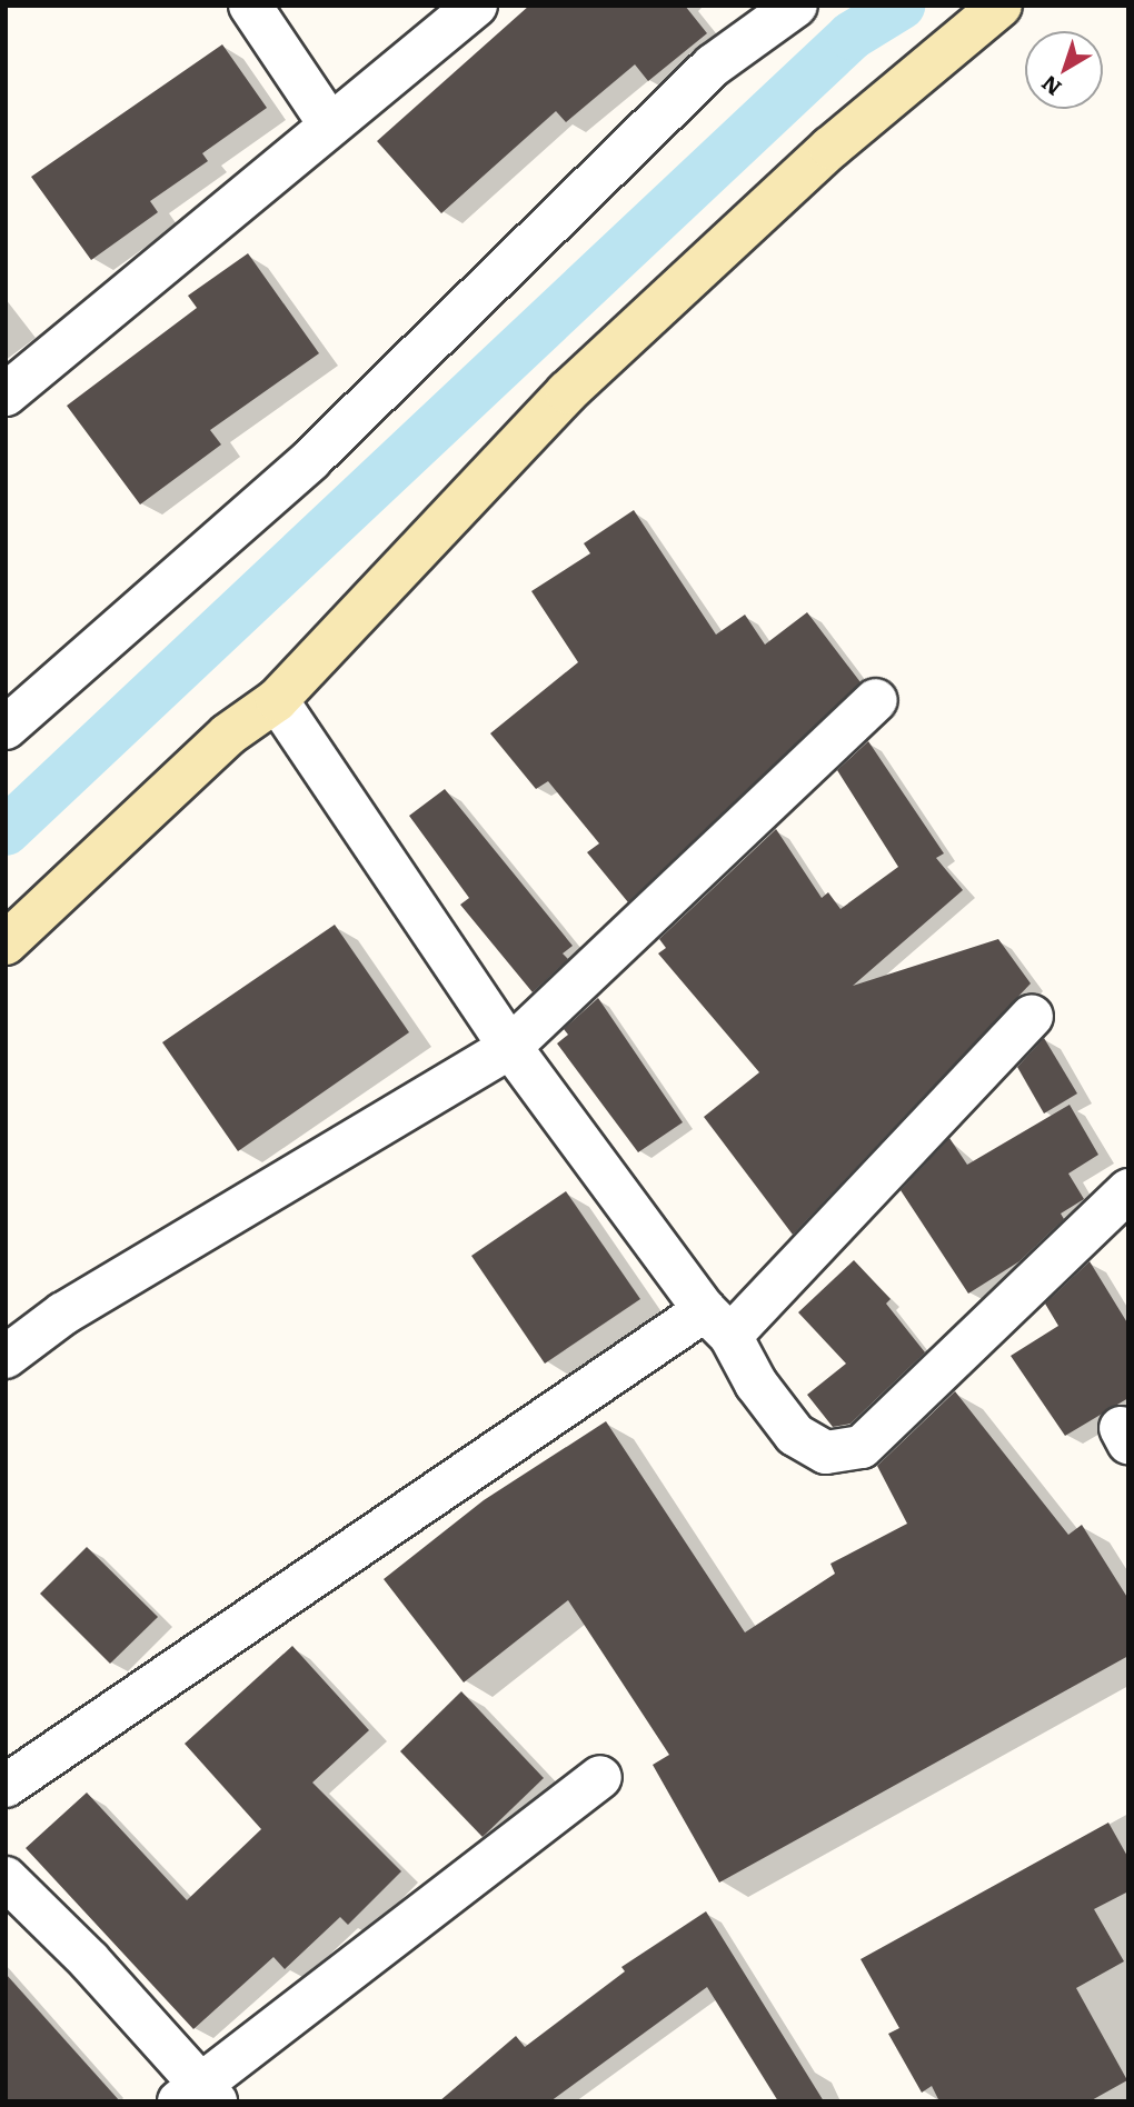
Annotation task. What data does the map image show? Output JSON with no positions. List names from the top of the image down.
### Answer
{
  "north": "bottom left"
}
